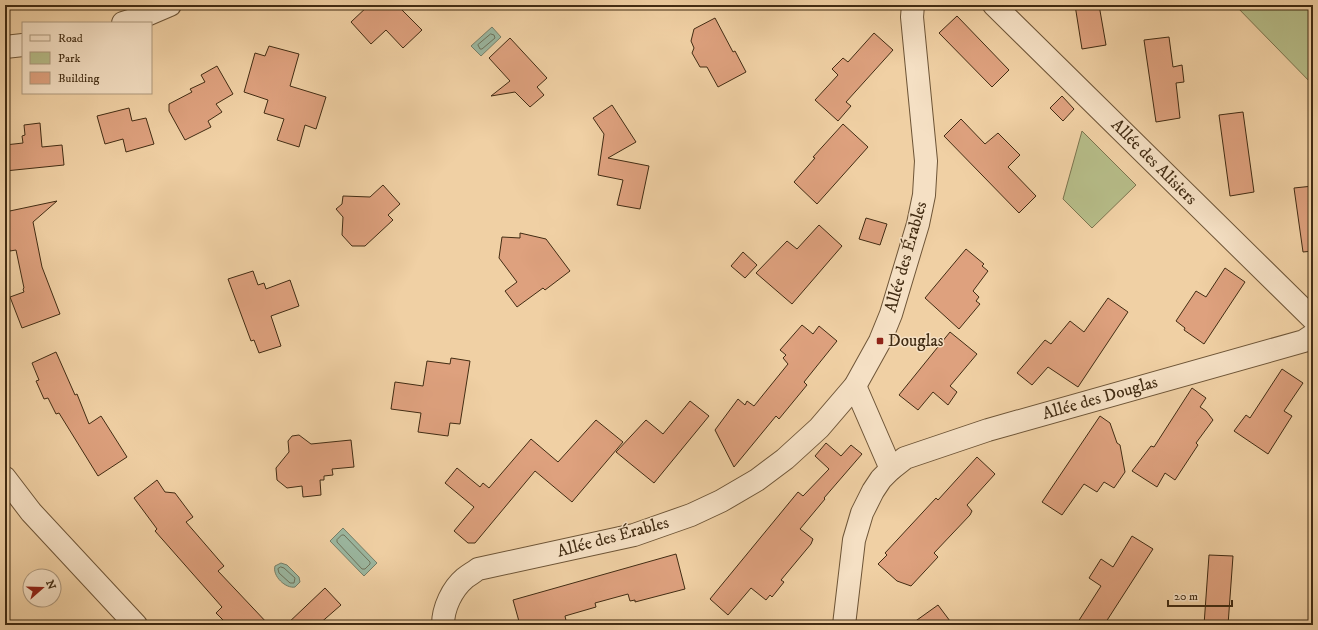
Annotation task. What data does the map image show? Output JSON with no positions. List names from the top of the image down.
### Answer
{
  "streets": {
    "street": ["Allée des Alisiers", "Allée des Érables", "Allée des Douglas"]
  },
  "places": {
    "transit": ["Douglas"]
  },
  "legend": ["Road", "Park", "Building"],
  "scale_bar": "20 m",
  "north": "right"
}
